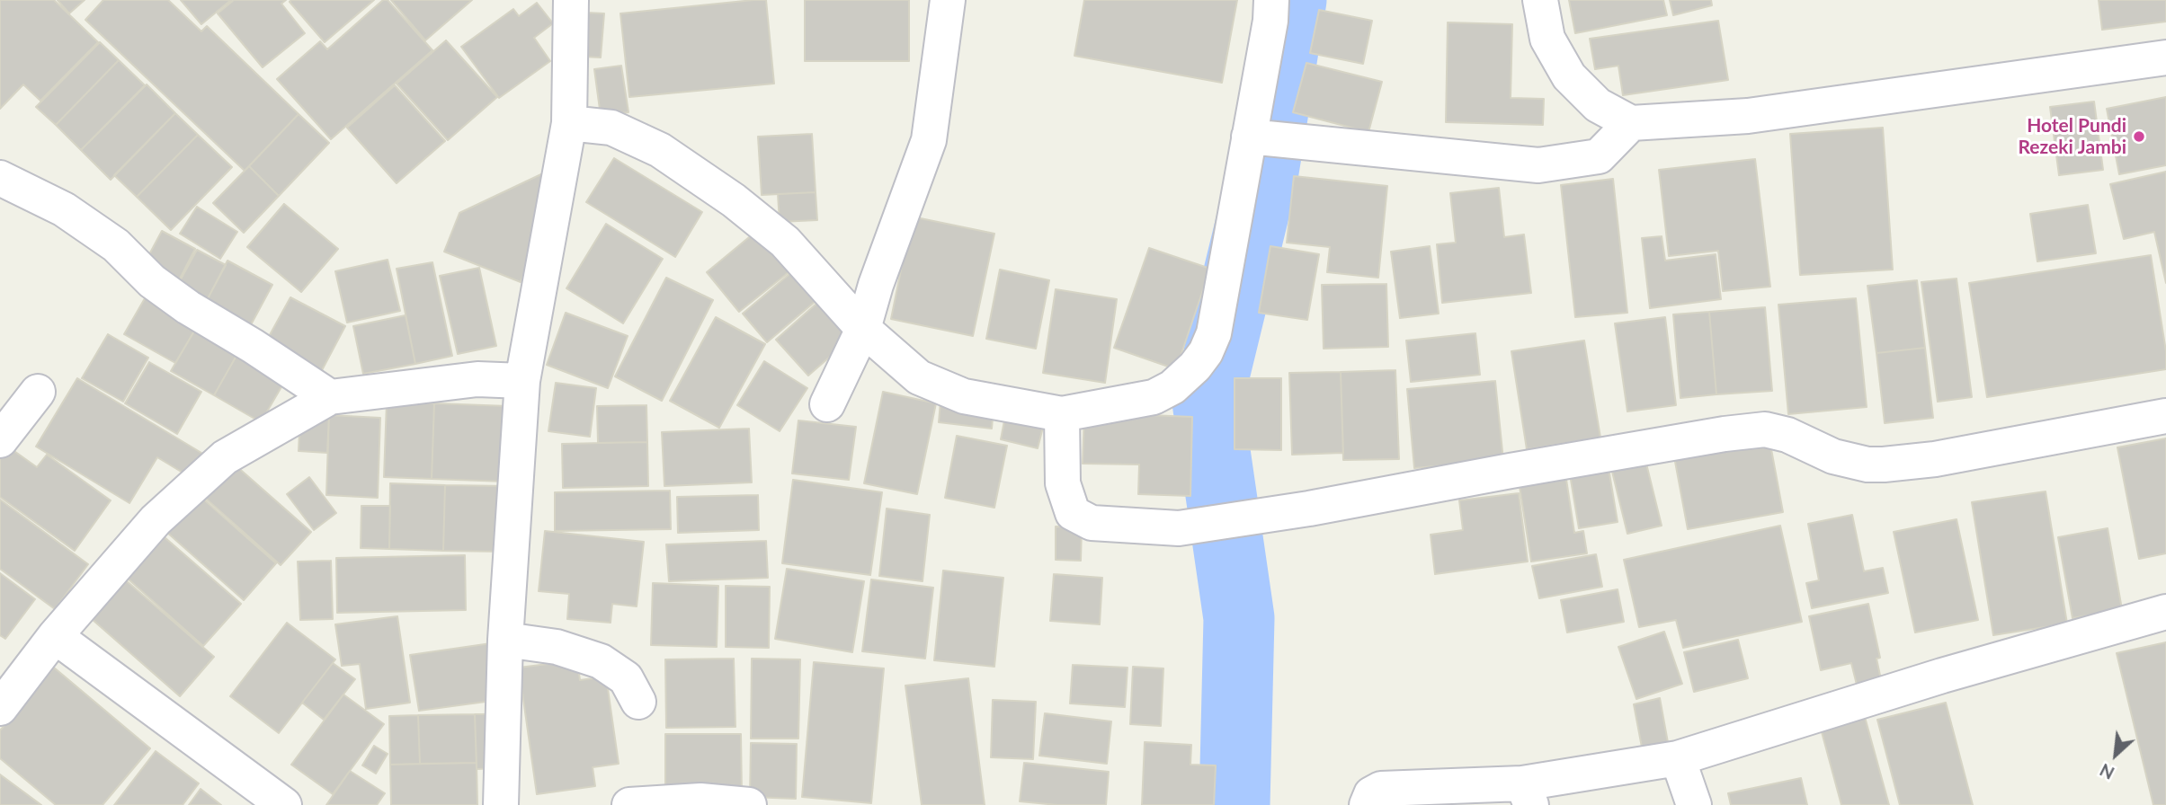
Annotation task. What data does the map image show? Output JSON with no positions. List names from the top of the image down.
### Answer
{
  "places": ["Hotel Pundi Rezeki Jambi"],
  "north": "bottom left"
}
